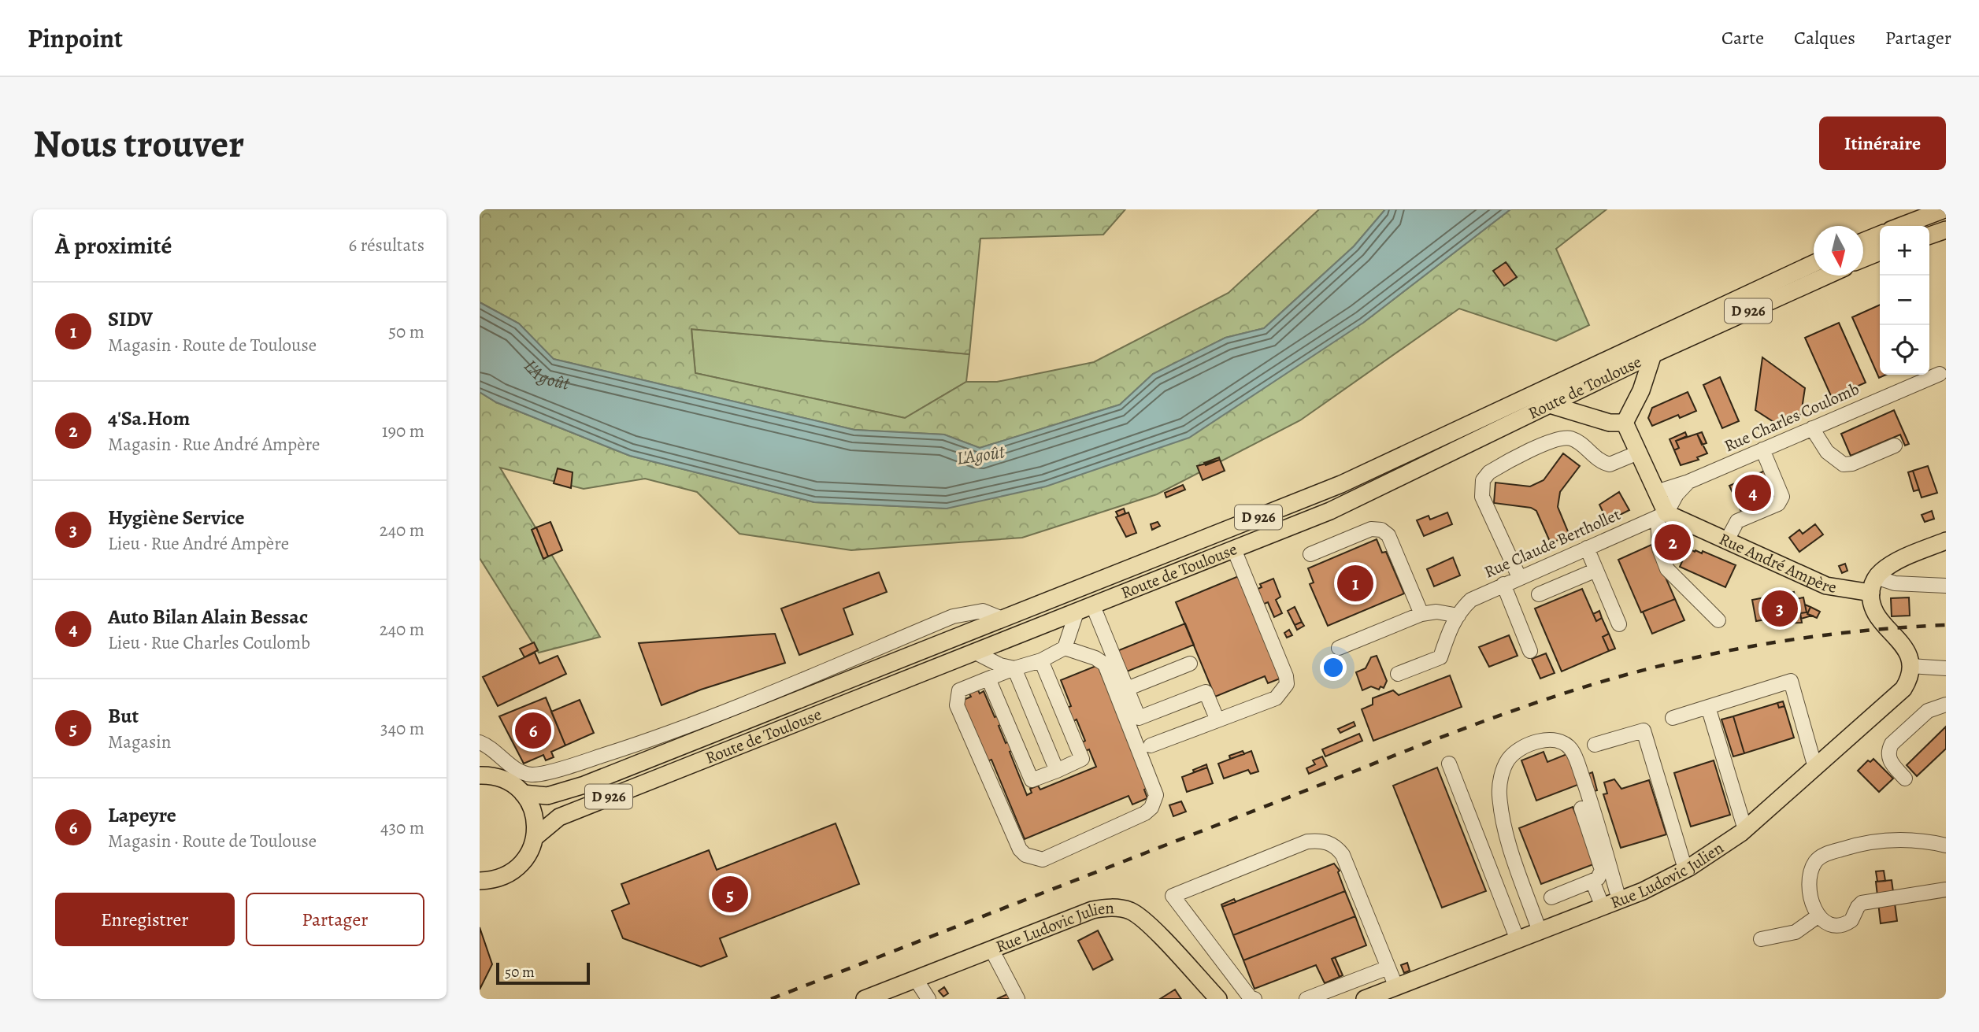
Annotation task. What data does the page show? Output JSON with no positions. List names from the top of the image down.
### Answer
{
  "streets": {
    "main road": [
      "D 926",
      "Route de Toulouse",
      "Rue André Ampère",
      "Rue Ludovic Julien"
    ],
    "street": ["Rue Charles Coulomb", "Rue Claude Berthollet"]
  },
  "crossings": [
    ["D 926", "Route de Toulouse"],
    ["Rue Charles Coulomb", "Rue Claude Berthollet"],
    ["Rue Charles Coulomb", "Rue André Ampère"],
    ["Rue Claude Berthollet", "Rue André Ampère"]
  ],
  "water": ["L'Agoût"],
  "scale_bar": "50 m",
  "north": "bottom",
  "page": {
    "header": "Pinpoint",
    "nav": ["Carte", "Calques", "Partager"],
    "buttons": [
      "Itinéraire",
      ["Enregistrer", "Partager"]
    ],
    "title": "Nous trouver",
    "heading": ["À proximité", "6 résultats"],
    "map_buttons": ["+", "−"],
    "list": [
      {
        "mark": "1",
        "name": "SIDV",
        "note": "Magasin · Route de Toulouse",
        "value": "50 m"
      },
      {
        "mark": "2",
        "name": "4'Sa.Hom",
        "note": "Magasin · Rue André Ampère",
        "value": "190 m"
      },
      {
        "mark": "3",
        "name": "Hygiène Service",
        "note": "Lieu · Rue André Ampère",
        "value": "240 m"
      },
      {
        "mark": "4",
        "name": "Auto Bilan Alain Bessac",
        "note": "Lieu · Rue Charles Coulomb",
        "value": "240 m"
      },
      {
        "mark": "5",
        "name": "But",
        "note": "Magasin",
        "value": "340 m"
      },
      {
        "mark": "6",
        "name": "Lapeyre",
        "note": "Magasin · Route de Toulouse",
        "value": "430 m"
      }
    ],
    "pins": [
      "4",
      "2",
      "1",
      "3",
      "6",
      "5"
    ],
    "scale": "50 m"
  }
}
